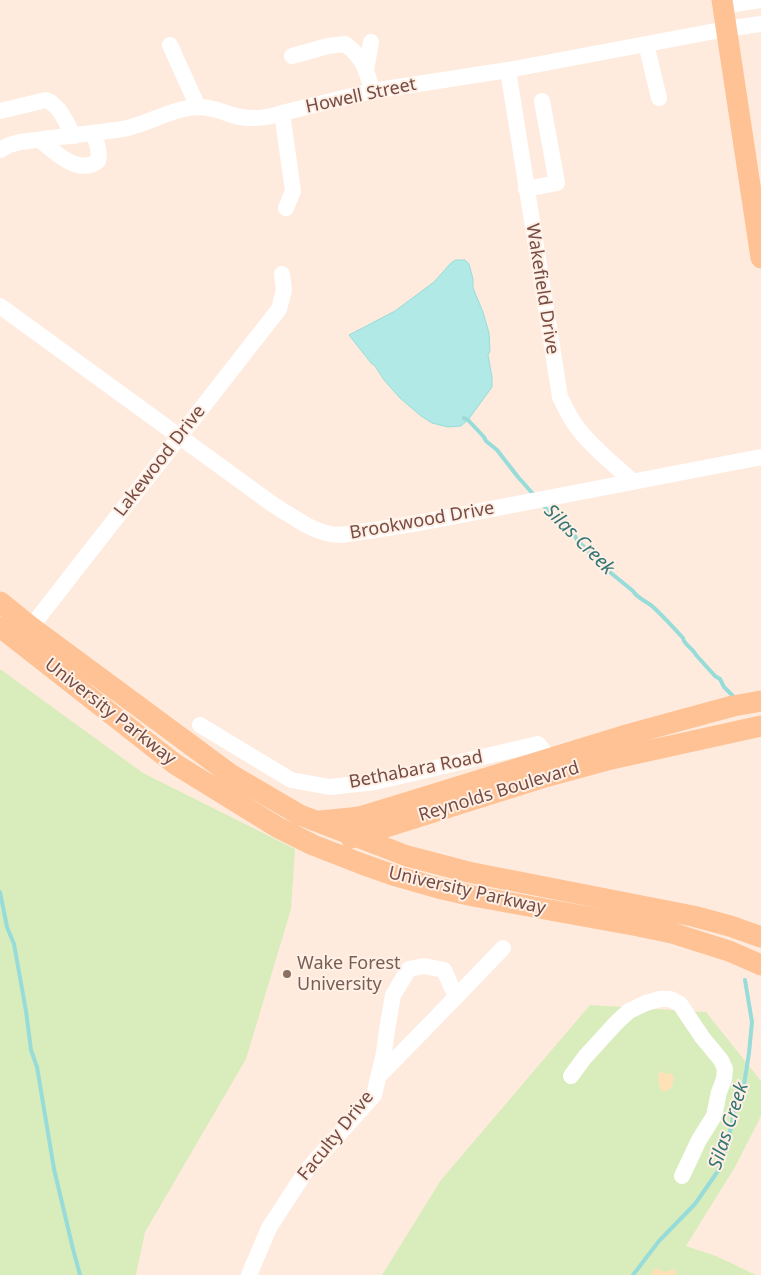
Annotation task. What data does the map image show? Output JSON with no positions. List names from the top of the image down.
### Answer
{
  "streets": {
    "main road": ["University Parkway", "Reynolds Boulevard"],
    "street": [
      "Howell Street",
      "Wakefield Drive",
      "Lakewood Drive",
      "Brookwood Drive",
      "Bethabara Road",
      "Faculty Drive"
    ]
  },
  "crossings": [
    ["Howell Street", "Wakefield Drive"],
    ["Wakefield Drive", "Brookwood Drive"],
    ["Lakewood Drive", "Brookwood Drive"],
    ["Lakewood Drive", "University Parkway"],
    ["University Parkway", "Reynolds Boulevard"],
    ["Bethabara Road", "Reynolds Boulevard"]
  ],
  "water": ["Silas Creek"],
  "places": ["Wake Forest University"]
}
